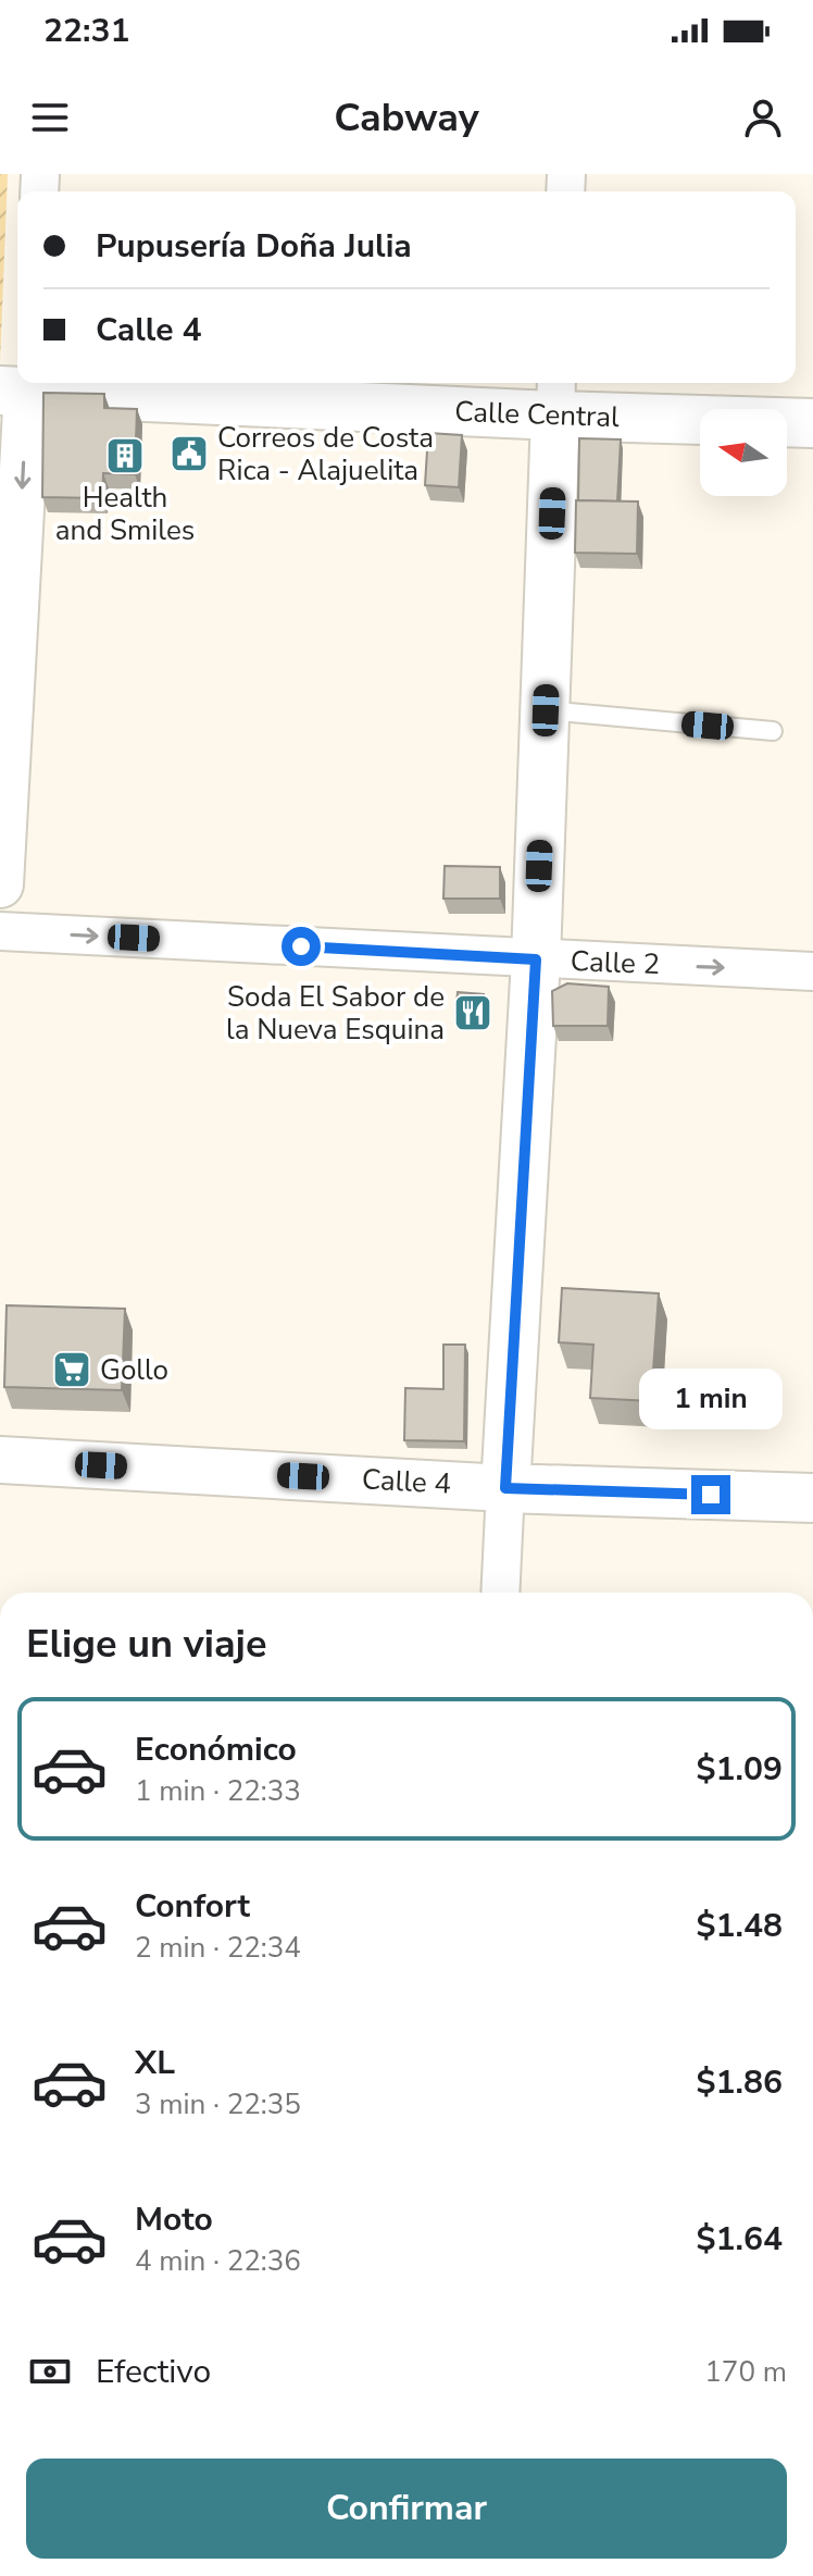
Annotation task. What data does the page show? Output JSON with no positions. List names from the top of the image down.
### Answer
{
  "streets": {
    "main road": ["Calle Central", "Calle 4"],
    "street": ["Calle 2"]
  },
  "one_way": ["Calle 2"],
  "places": {
    "public building": ["Correos de Costa Rica - Alajuelita"],
    "building": ["Health and Smiles"],
    "restaurant": ["Soda El Sabor de la Nueva Esquina"],
    "supermarket": ["Gollo"]
  },
  "north": "left",
  "page": {
    "status": "22:31",
    "header": "Cabway",
    "banner": ["Pupusería Doña Julia", "Calle 4"],
    "bubble": "1 min",
    "heading": "Elige un viaje",
    "list": [
      {
        "name": "Económico",
        "note": "1 min · 22:33",
        "value": "$1.09"
      },
      {
        "name": "Confort",
        "note": "2 min · 22:34",
        "value": "$1.48"
      },
      {
        "name": "XL",
        "note": "3 min · 22:35",
        "value": "$1.86"
      },
      {
        "name": "Moto",
        "note": "4 min · 22:36",
        "value": "$1.64"
      }
    ],
    "pay": ["Efectivo", "170 m"],
    "buttons": "Confirmar"
  }
}
